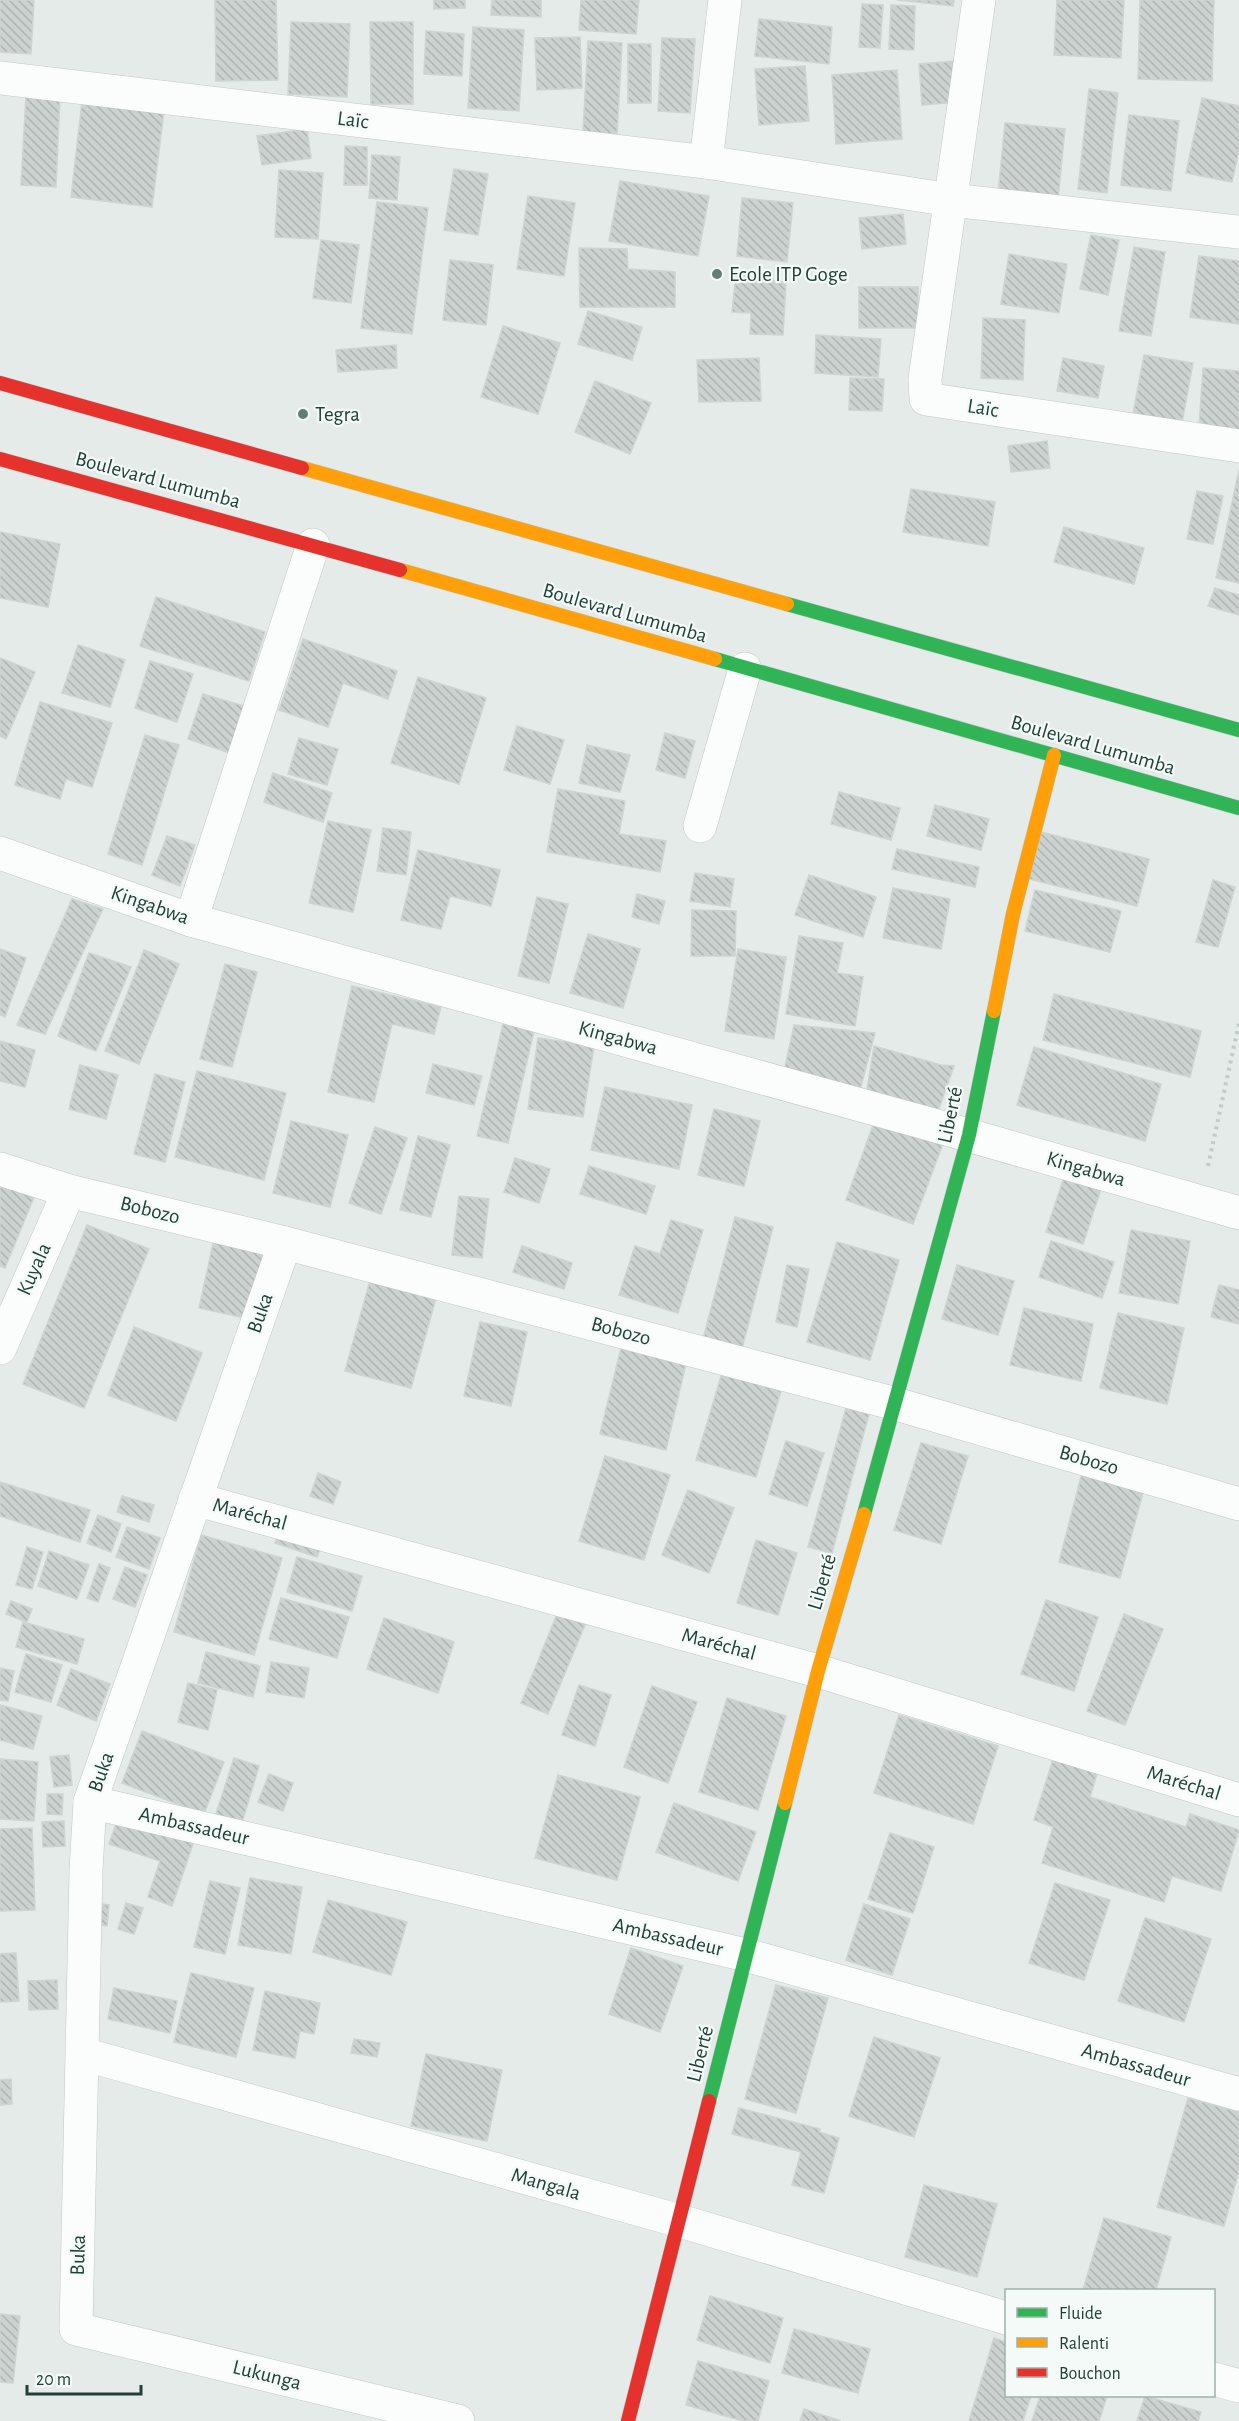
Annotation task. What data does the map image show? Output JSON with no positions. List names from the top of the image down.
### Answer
{
  "streets": {
    "main road": ["Boulevard Lumumba", "Liberté"],
    "street": [
      "Laïc",
      "Kingabwa",
      "Bobozo",
      "Kuyala",
      "Buka",
      "Maréchal",
      "Ambassadeur",
      "Mangala",
      "Lukunga"
    ]
  },
  "crossings": [
    ["Boulevard Lumumba", "Liberté"],
    ["Kingabwa", "Liberté"],
    ["Liberté", "Bobozo"],
    ["Liberté", "Maréchal"],
    ["Liberté", "Ambassadeur"],
    ["Liberté", "Mangala"],
    ["Bobozo", "Kuyala"],
    ["Bobozo", "Buka"],
    ["Buka", "Maréchal"],
    ["Buka", "Ambassadeur"],
    ["Buka", "Mangala"],
    ["Buka", "Lukunga"]
  ],
  "places": ["Ecole ITP Goge", "Tegra"],
  "legend": ["Fluide", "Ralenti", "Bouchon"],
  "scale_bar": "20 m"
}
